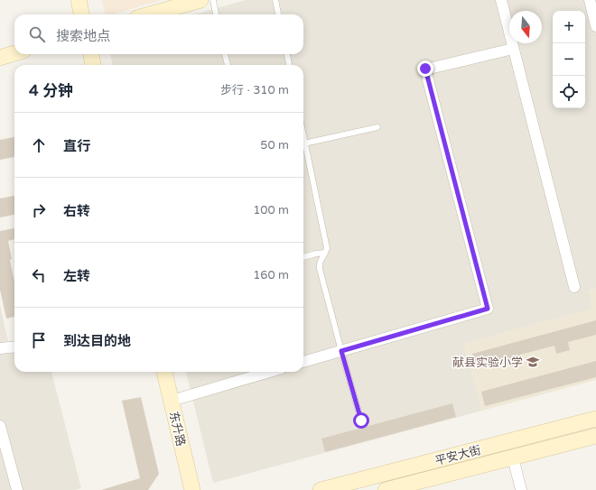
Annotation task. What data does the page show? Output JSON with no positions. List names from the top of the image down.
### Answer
{
  "streets": {
    "main road": ["东升路", "平安大街"]
  },
  "places": {
    "school or university": ["献县实验小学"]
  },
  "north": "bottom",
  "page": {
    "map_buttons": ["+", "−"],
    "search": "搜索地点",
    "heading": ["4 分钟", "步行 · 310 m"],
    "list": [
      ["直行", "50 m"],
      ["右转", "100 m"],
      ["左转", "160 m"],
      "到达目的地"
    ]
  }
}
